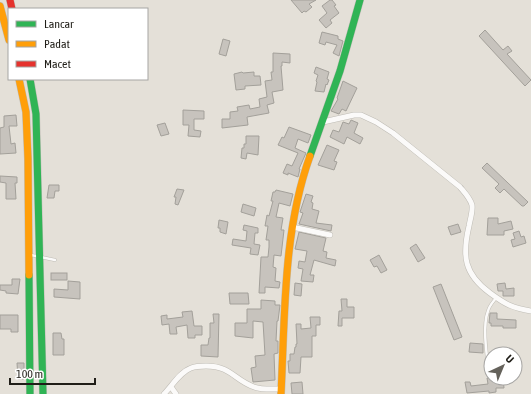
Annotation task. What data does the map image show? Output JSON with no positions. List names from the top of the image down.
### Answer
{
  "legend": ["Lancar", "Padat", "Macet"],
  "scale_bar": "100 m",
  "north": "top right"
}
